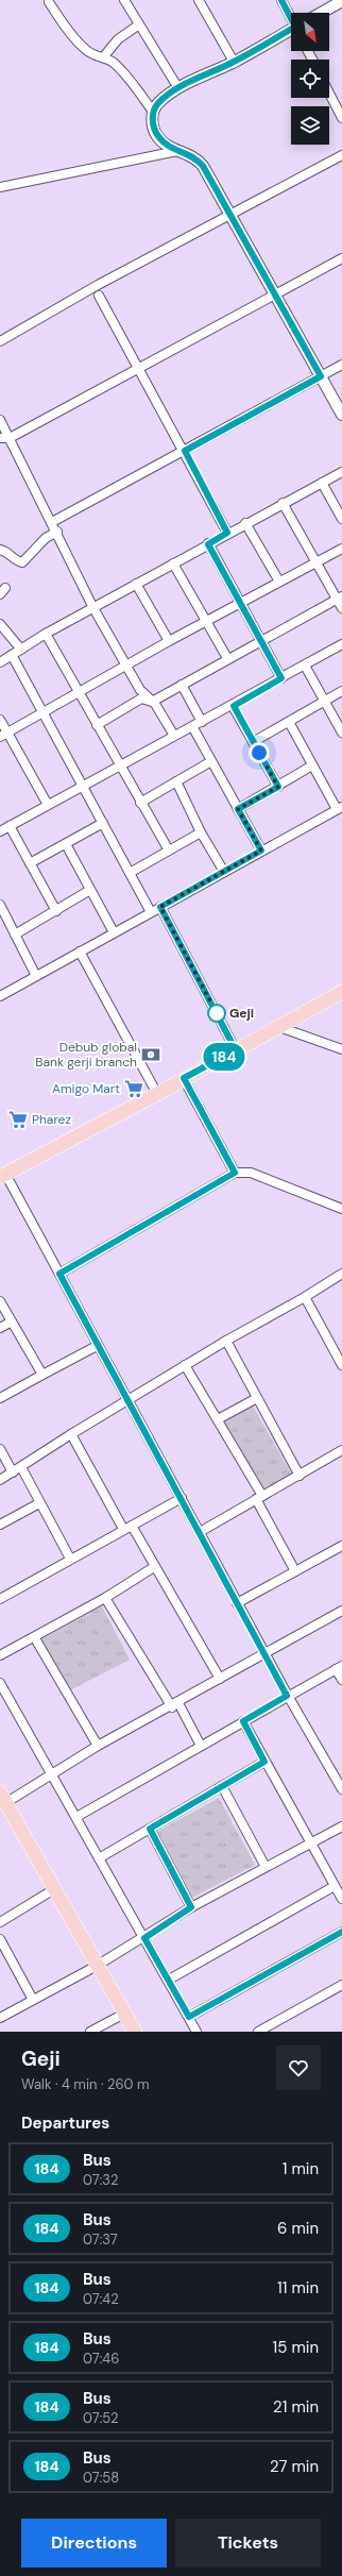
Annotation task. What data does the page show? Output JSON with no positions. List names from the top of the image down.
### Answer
{
  "places": {
    "other": ["Geji"],
    "bank": ["Debub global Bank gerji branch"],
    "supermarket": ["Amigo Mart", "Pharez"]
  },
  "lines": ["bus line 184"],
  "north": "bottom right",
  "page": {
    "on_map": "184",
    "heading": [
      ["Geji", "Walk · 4 min · 260 m"],
      "Departures"
    ],
    "list": [
      {
        "mark": "184",
        "name": "Bus",
        "note": "07:32",
        "value": "1 min"
      },
      {
        "mark": "184",
        "name": "Bus",
        "note": "07:37",
        "value": "6 min"
      },
      {
        "mark": "184",
        "name": "Bus",
        "note": "07:42",
        "value": "11 min"
      },
      {
        "mark": "184",
        "name": "Bus",
        "note": "07:46",
        "value": "15 min"
      },
      {
        "mark": "184",
        "name": "Bus",
        "note": "07:52",
        "value": "21 min"
      },
      {
        "mark": "184",
        "name": "Bus",
        "note": "07:58",
        "value": "27 min"
      }
    ],
    "buttons": ["Directions", "Tickets"]
  }
}
